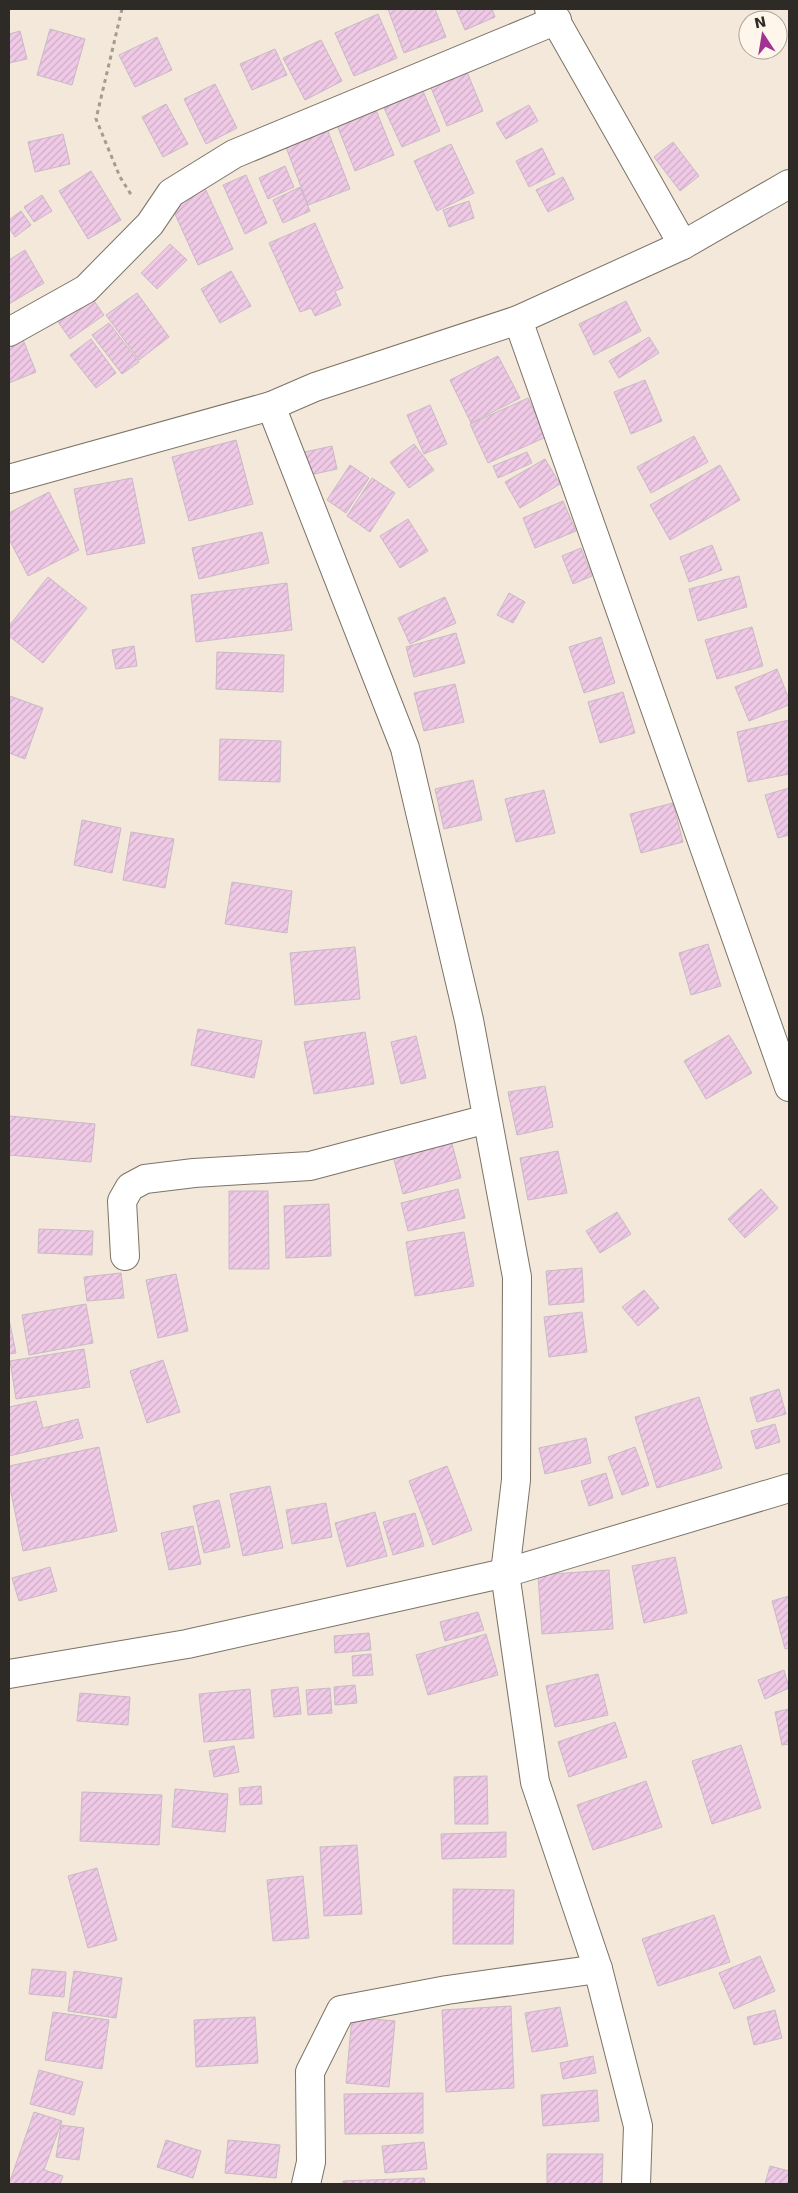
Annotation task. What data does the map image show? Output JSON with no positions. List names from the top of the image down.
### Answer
{
  "north": "top"
}
